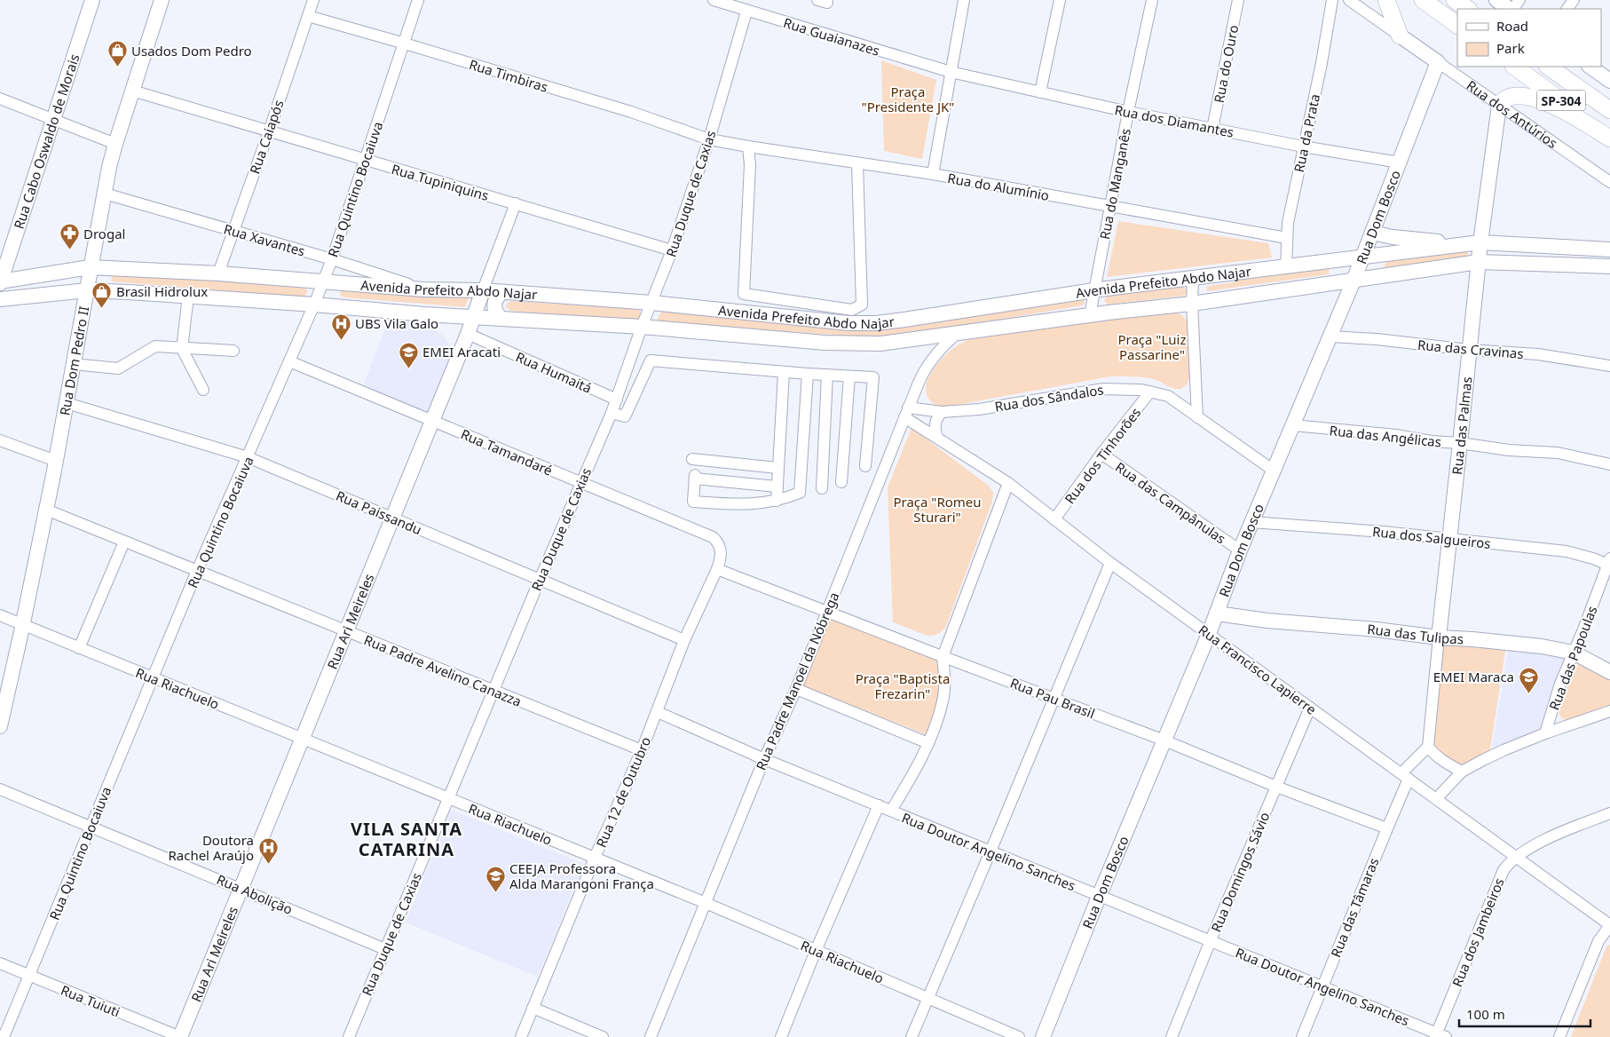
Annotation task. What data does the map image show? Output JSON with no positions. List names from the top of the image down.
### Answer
{
  "streets": {
    "highway": ["SP-304"],
    "main road": [
      "Rua dos Antúrios",
      "Rua Cabo Oswaldo de Morais",
      "Rua Dom Bosco",
      "Avenida Prefeito Abdo Najar",
      "Rua Dom Pedro II",
      "Rua das Palmas",
      "Rua Ari Meireles",
      "Rua das Tulipas"
    ],
    "street": [
      "Rua Guaianazes",
      "Rua do Ouro",
      "Rua Timbiras",
      "Rua dos Diamantes",
      "Rua da Prata",
      "Rua Caiapós",
      "Rua Tupiniquins",
      "Rua do Manganês",
      "Rua do Alumínio",
      "Rua Quintino Bocaiuva",
      "Rua Duque de Caxias",
      "Rua Xavantes",
      "Rua das Cravinas",
      "Rua Humaitá",
      "Rua dos Sândalos",
      "Rua das Angélicas",
      "Rua Tamandaré",
      "Rua dos Tinhorões",
      "Rua das Campânulas",
      "Rua Paissandu",
      "Rua dos Salgueiros",
      "Rua das Papoulas",
      "Rua Francisco Lapierre",
      "Rua Padre Avelino Canazza",
      "Rua Padre Manoel da Nóbrega",
      "Rua Riachuelo",
      "Rua Pau Brasil",
      "Rua 12 de Outubro",
      "Rua Doutor Angelino Sanches",
      "Rua Domingos Sávio",
      "Rua Abolição",
      "Rua das Tâmaras",
      "Rua dos Jambeiros",
      "Rua Tuiuti"
    ]
  },
  "crossings": [
    ["Rua Guaianazes", "Rua dos Diamantes"],
    ["Rua Guaianazes", "Rua Duque de Caxias"],
    ["Rua do Ouro", "Rua dos Diamantes"],
    ["Rua Timbiras", "Rua Caiapós"],
    ["Rua Timbiras", "Rua do Alumínio"],
    ["Rua Timbiras", "Rua Quintino Bocaiuva"],
    ["Rua Timbiras", "Rua Duque de Caxias"],
    ["Rua dos Antúrios", "Rua Dom Bosco"],
    ["Rua dos Antúrios", "Rua das Palmas"],
    ["Rua dos Diamantes", "Rua da Prata"],
    ["Rua dos Diamantes", "Rua do Manganês"],
    ["Rua dos Diamantes", "Rua Dom Bosco"],
    ["Rua da Prata", "Rua do Alumínio"],
    ["Rua da Prata", "Avenida Prefeito Abdo Najar"],
    ["Rua Caiapós", "Rua Tupiniquins"],
    ["Rua Caiapós", "Rua Xavantes"],
    ["Rua Caiapós", "Avenida Prefeito Abdo Najar"],
    ["Rua Cabo Oswaldo de Morais", "Avenida Prefeito Abdo Najar"],
    ["Rua Tupiniquins", "Rua Quintino Bocaiuva"],
    ["Rua Tupiniquins", "Rua Duque de Caxias"],
    ["Rua Tupiniquins", "Rua Dom Pedro II"],
    ["Rua Tupiniquins", "Rua Ari Meireles"],
    ["Rua do Manganês", "Rua do Alumínio"],
    ["Rua do Manganês", "Avenida Prefeito Abdo Najar"],
    ["Rua do Alumínio", "Rua Duque de Caxias"],
    ["Rua Quintino Bocaiuva", "Rua Xavantes"],
    ["Rua Quintino Bocaiuva", "Avenida Prefeito Abdo Najar"],
    ["Rua Quintino Bocaiuva", "Rua Tamandaré"],
    ["Rua Quintino Bocaiuva", "Rua Paissandu"],
    ["Rua Quintino Bocaiuva", "Rua Padre Avelino Canazza"],
    ["Rua Quintino Bocaiuva", "Rua Riachuelo"],
    ["Rua Quintino Bocaiuva", "Rua Abolição"],
    ["Rua Quintino Bocaiuva", "Rua Tuiuti"],
    ["Rua Duque de Caxias", "Avenida Prefeito Abdo Najar"],
    ["Rua Duque de Caxias", "Rua Humaitá"],
    ["Rua Duque de Caxias", "Rua Tamandaré"],
    ["Rua Duque de Caxias", "Rua Paissandu"],
    ["Rua Duque de Caxias", "Rua Padre Avelino Canazza"],
    ["Rua Duque de Caxias", "Rua Riachuelo"],
    ["Rua Duque de Caxias", "Rua Abolição"],
    ["Rua Dom Bosco", "Avenida Prefeito Abdo Najar"],
    ["Rua Dom Bosco", "Rua das Cravinas"],
    ["Rua Dom Bosco", "Rua dos Sândalos"],
    ["Rua Dom Bosco", "Rua das Angélicas"],
    ["Rua Dom Bosco", "Rua das Campânulas"],
    ["Rua Dom Bosco", "Rua dos Salgueiros"],
    ["Rua Dom Bosco", "Rua das Tulipas"],
    ["Rua Dom Bosco", "Rua Francisco Lapierre"],
    ["Rua Dom Bosco", "Rua Pau Brasil"],
    ["Rua Dom Bosco", "Rua Doutor Angelino Sanches"],
    ["Rua Xavantes", "Avenida Prefeito Abdo Najar"],
    ["Rua Xavantes", "Rua Dom Pedro II"],
    ["Avenida Prefeito Abdo Najar", "Rua Dom Pedro II"],
    ["Avenida Prefeito Abdo Najar", "Rua das Palmas"],
    ["Avenida Prefeito Abdo Najar", "Rua Ari Meireles"],
    ["Avenida Prefeito Abdo Najar", "Rua Padre Manoel da Nóbrega"],
    ["Rua das Cravinas", "Rua das Palmas"],
    ["Rua Dom Pedro II", "Rua Paissandu"],
    ["Rua Dom Pedro II", "Rua Padre Avelino Canazza"],
    ["Rua Dom Pedro II", "Rua Riachuelo"],
    ["Rua Humaitá", "Rua Ari Meireles"],
    ["Rua dos Sândalos", "Rua dos Tinhorões"],
    ["Rua dos Sândalos", "Rua Francisco Lapierre"],
    ["Rua dos Sândalos", "Rua Padre Manoel da Nóbrega"],
    ["Rua das Palmas", "Rua das Angélicas"],
    ["Rua das Palmas", "Rua dos Salgueiros"],
    ["Rua das Palmas", "Rua das Tulipas"],
    ["Rua Tamandaré", "Rua Ari Meireles"],
    ["Rua Tamandaré", "Rua 12 de Outubro"],
    ["Rua dos Tinhorões", "Rua das Campânulas"],
    ["Rua dos Tinhorões", "Rua Francisco Lapierre"],
    ["Rua Paissandu", "Rua Ari Meireles"],
    ["Rua Paissandu", "Rua 12 de Outubro"],
    ["Rua dos Salgueiros", "Rua das Papoulas"],
    ["Rua Ari Meireles", "Rua Padre Avelino Canazza"],
    ["Rua Ari Meireles", "Rua Riachuelo"],
    ["Rua Ari Meireles", "Rua Abolição"],
    ["Rua Ari Meireles", "Rua Tuiuti"],
    ["Rua das Tulipas", "Rua das Papoulas"],
    ["Rua Francisco Lapierre", "Rua Padre Manoel da Nóbrega"],
    ["Rua Francisco Lapierre", "Rua Domingos Sávio"],
    ["Rua Francisco Lapierre", "Rua das Tâmaras"],
    ["Rua Francisco Lapierre", "Rua dos Jambeiros"],
    ["Rua Padre Avelino Canazza", "Rua 12 de Outubro"],
    ["Rua Padre Manoel da Nóbrega", "Rua Riachuelo"],
    ["Rua Padre Manoel da Nóbrega", "Rua Pau Brasil"],
    ["Rua Padre Manoel da Nóbrega", "Rua Doutor Angelino Sanches"],
    ["Rua Riachuelo", "Rua 12 de Outubro"],
    ["Rua Pau Brasil", "Rua 12 de Outubro"],
    ["Rua Pau Brasil", "Rua Domingos Sávio"],
    ["Rua Pau Brasil", "Rua das Tâmaras"],
    ["Rua 12 de Outubro", "Rua Doutor Angelino Sanches"],
    ["Rua Doutor Angelino Sanches", "Rua Domingos Sávio"],
    ["Rua Doutor Angelino Sanches", "Rua das Tâmaras"],
    ["Rua Doutor Angelino Sanches", "Rua dos Jambeiros"]
  ],
  "districts": ["VILA SANTA CATARINA"],
  "parks": [
    "Praça \"Presidente JK\"",
    "Praça \"Luiz Passarine\"",
    "Praça \"Romeu Sturari\"",
    "Praça \"Baptista Frezarin\""
  ],
  "places": {
    "shop": ["Usados Dom Pedro", "Brasil Hidrolux"],
    "pharmacy": ["Drogal"],
    "hospital": ["UBS Vila Galo", "Doutora Rachel Araújo"],
    "school or university": ["EMEI Aracati", "EMEI Maraca", "CEEJA Professora Alda Marangoni França"]
  },
  "legend": ["Road", "Park"],
  "scale_bar": "100 m"
}
